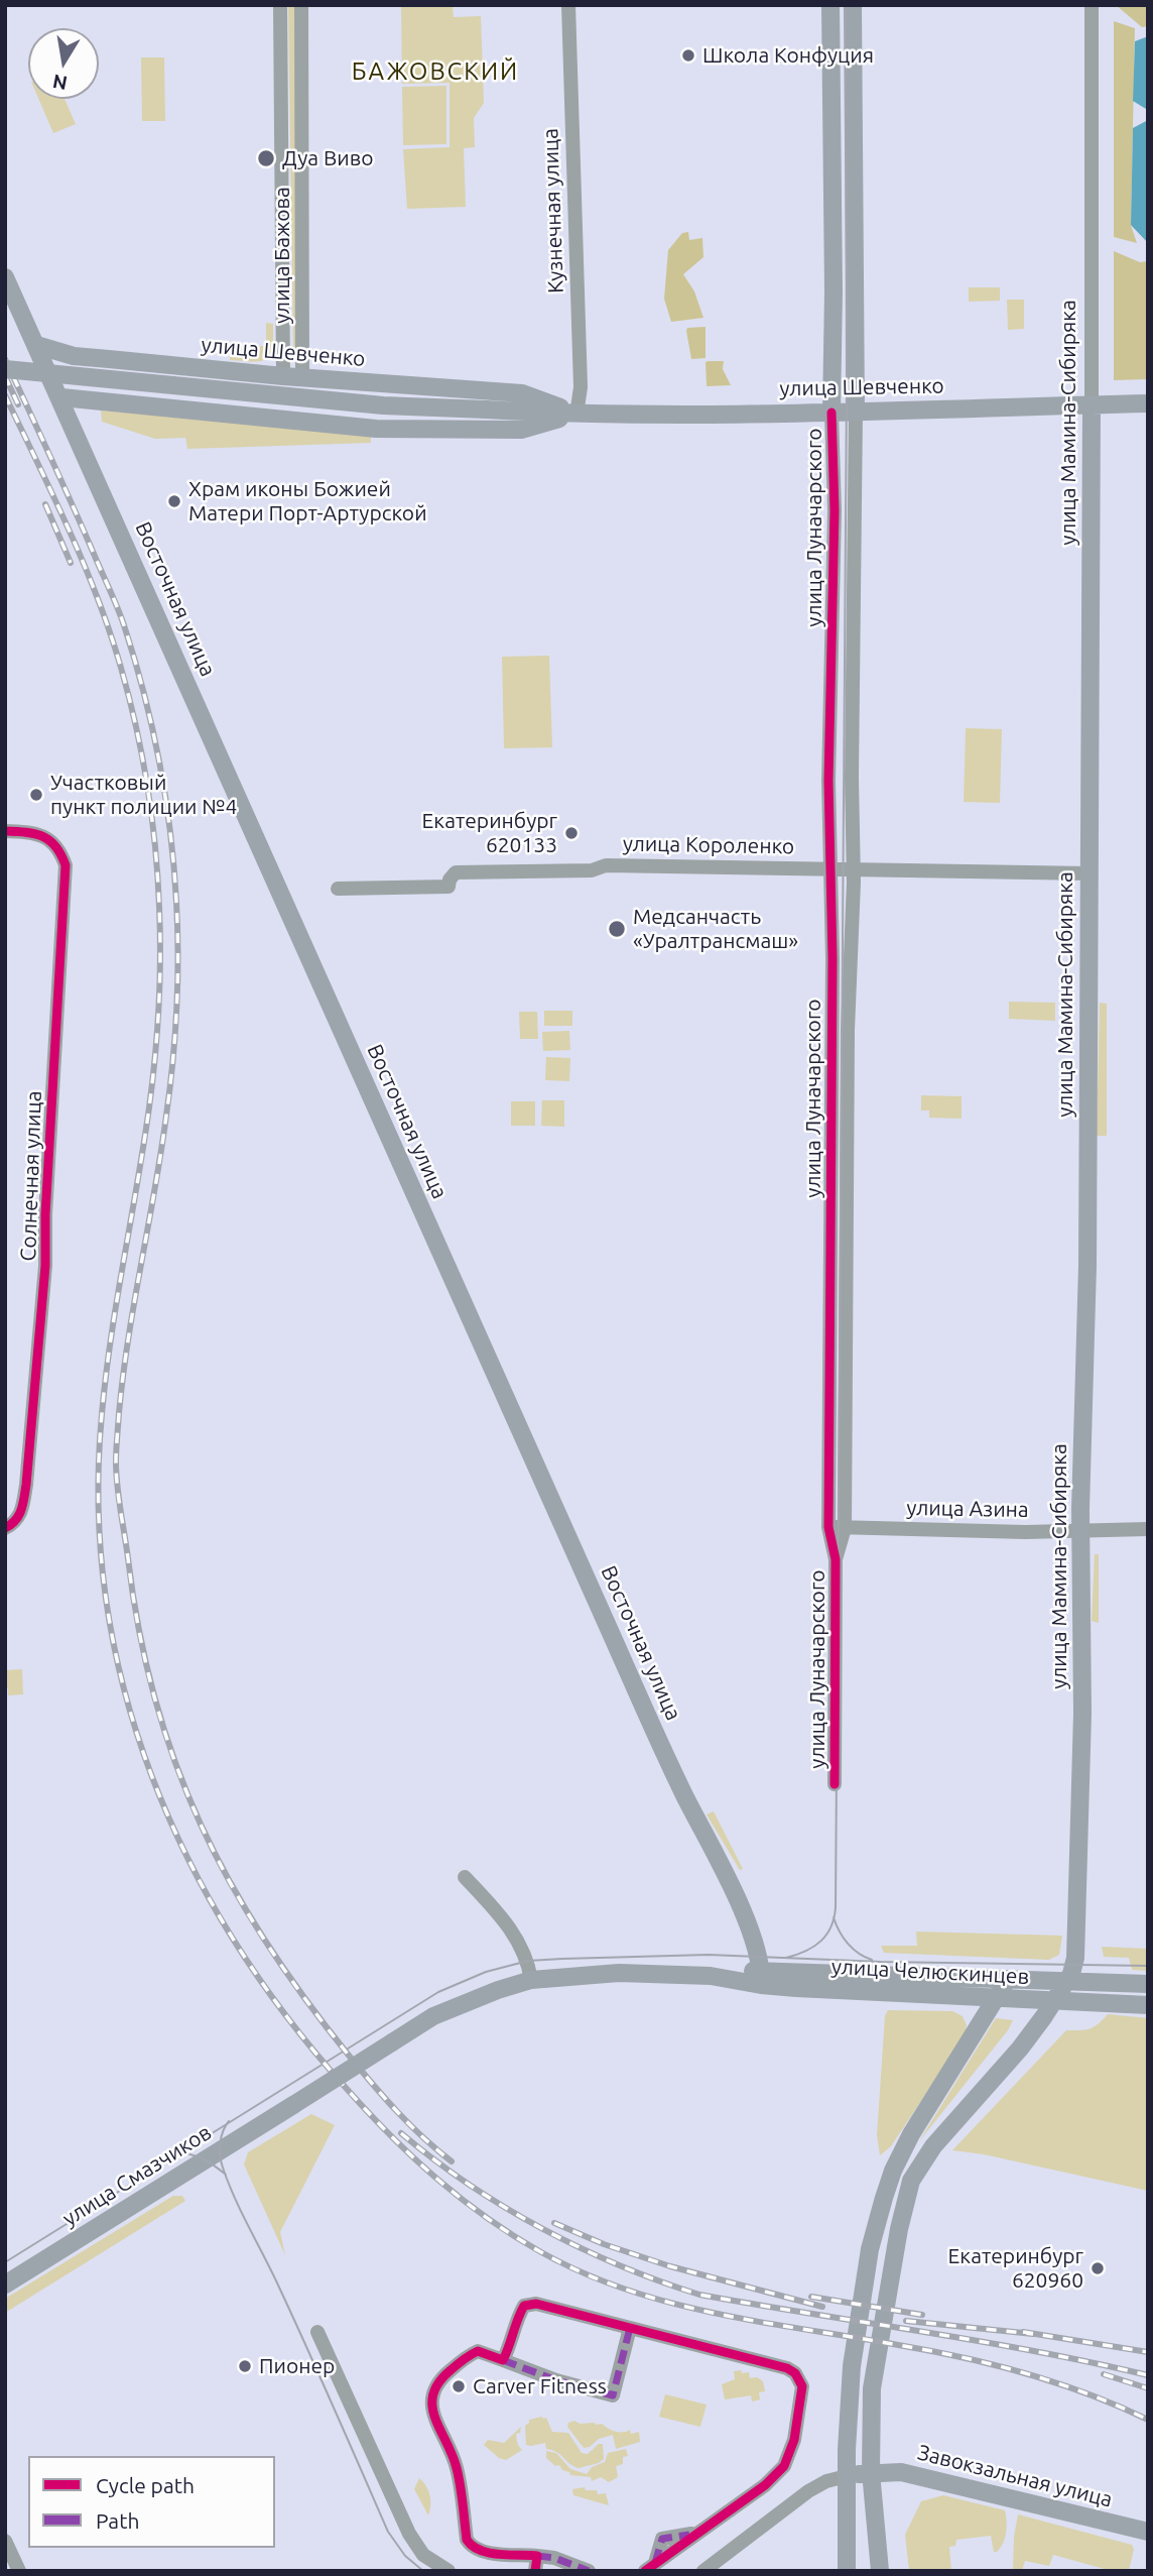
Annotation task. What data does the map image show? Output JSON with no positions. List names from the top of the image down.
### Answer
{
  "streets": {
    "main road": [
      "улица Шевченко",
      "улица Мамина-Сибиряка",
      "улица Луначарского",
      "Восточная улица",
      "улица Челюскинцев",
      "улица Смазчиков",
      "Завокзальная улица"
    ],
    "street": [
      "Кузнечная улица",
      "улица Бажова",
      "улица Короленко",
      "Солнечная улица",
      "улица Азина"
    ]
  },
  "crossings": [
    ["Кузнечная улица", "улица Шевченко"],
    ["улица Бажова", "улица Шевченко"],
    ["улица Шевченко", "улица Мамина-Сибиряка"],
    ["улица Шевченко", "улица Луначарского"],
    ["улица Шевченко", "Восточная улица"],
    ["улица Мамина-Сибиряка", "улица Короленко"],
    ["улица Мамина-Сибиряка", "улица Азина"],
    ["улица Мамина-Сибиряка", "улица Челюскинцев"],
    ["улица Мамина-Сибиряка", "Завокзальная улица"],
    ["улица Луначарского", "улица Короленко"],
    ["улица Луначарского", "улица Азина"],
    ["Восточная улица", "улица Челюскинцев"],
    ["улица Челюскинцев", "улица Смазчиков"]
  ],
  "districts": ["БАЖОВСКИЙ"],
  "places": [
    "Школа Конфуция",
    "Дуа Виво",
    "Храм иконы Божией Матери Порт-Артурской",
    "Участковый пункт полиции №4",
    "Екатеринбург 620133",
    "Медсанчасть «Уралтрансмаш»",
    "Екатеринбург 620960",
    "Пионер",
    "Carver Fitness"
  ],
  "legend": ["Cycle path", "Path"],
  "north": "bottom"
}
